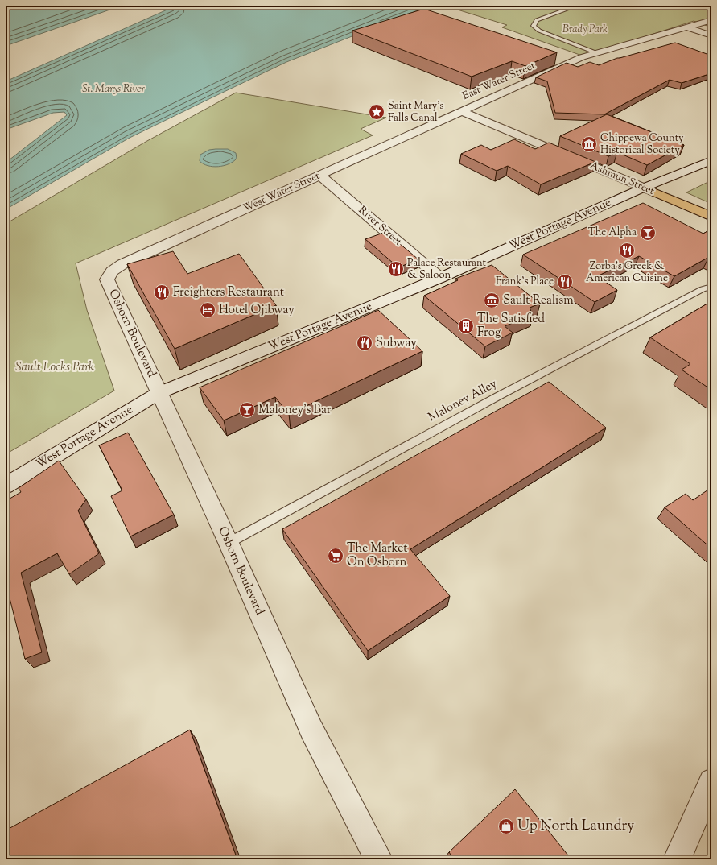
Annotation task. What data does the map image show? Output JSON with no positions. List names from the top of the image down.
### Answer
{
  "streets": {
    "main road": ["Ashmun Street"],
    "street": [
      "East Water Street",
      "West Water Street",
      "West Portage Avenue",
      "River Street",
      "Osborn Boulevard"
    ],
    "lane": ["Maloney Alley"]
  },
  "crossings": [
    ["East Water Street", "Ashmun Street"],
    ["East Water Street", "West Water Street"],
    ["Ashmun Street", "West Water Street"],
    ["Ashmun Street", "West Portage Avenue"],
    ["West Water Street", "River Street"],
    ["West Water Street", "Osborn Boulevard"],
    ["West Portage Avenue", "River Street"],
    ["West Portage Avenue", "Osborn Boulevard"],
    ["Osborn Boulevard", "Maloney Alley"]
  ],
  "water": ["St. Marys River"],
  "parks": ["Brady Park", "Sault Locks Park"],
  "places": {
    "place": ["Saint Mary's Falls Canal"],
    "museum": ["Chippewa County Historical Society", "Sault Realism"],
    "bar": ["The Alpha", "Maloney's Bar"],
    "restaurant": [
      "Zorba's Greek & American Cuisine",
      "Palace Restaurant & Saloon",
      "Frank's Place",
      "Freighters Restaurant",
      "Subway"
    ],
    "hotel": ["Hotel Ojibway"],
    "building": ["The Satisfied Frog"],
    "supermarket": ["The Market On Osborn"],
    "shop": ["Up North Laundry"]
  }
}
